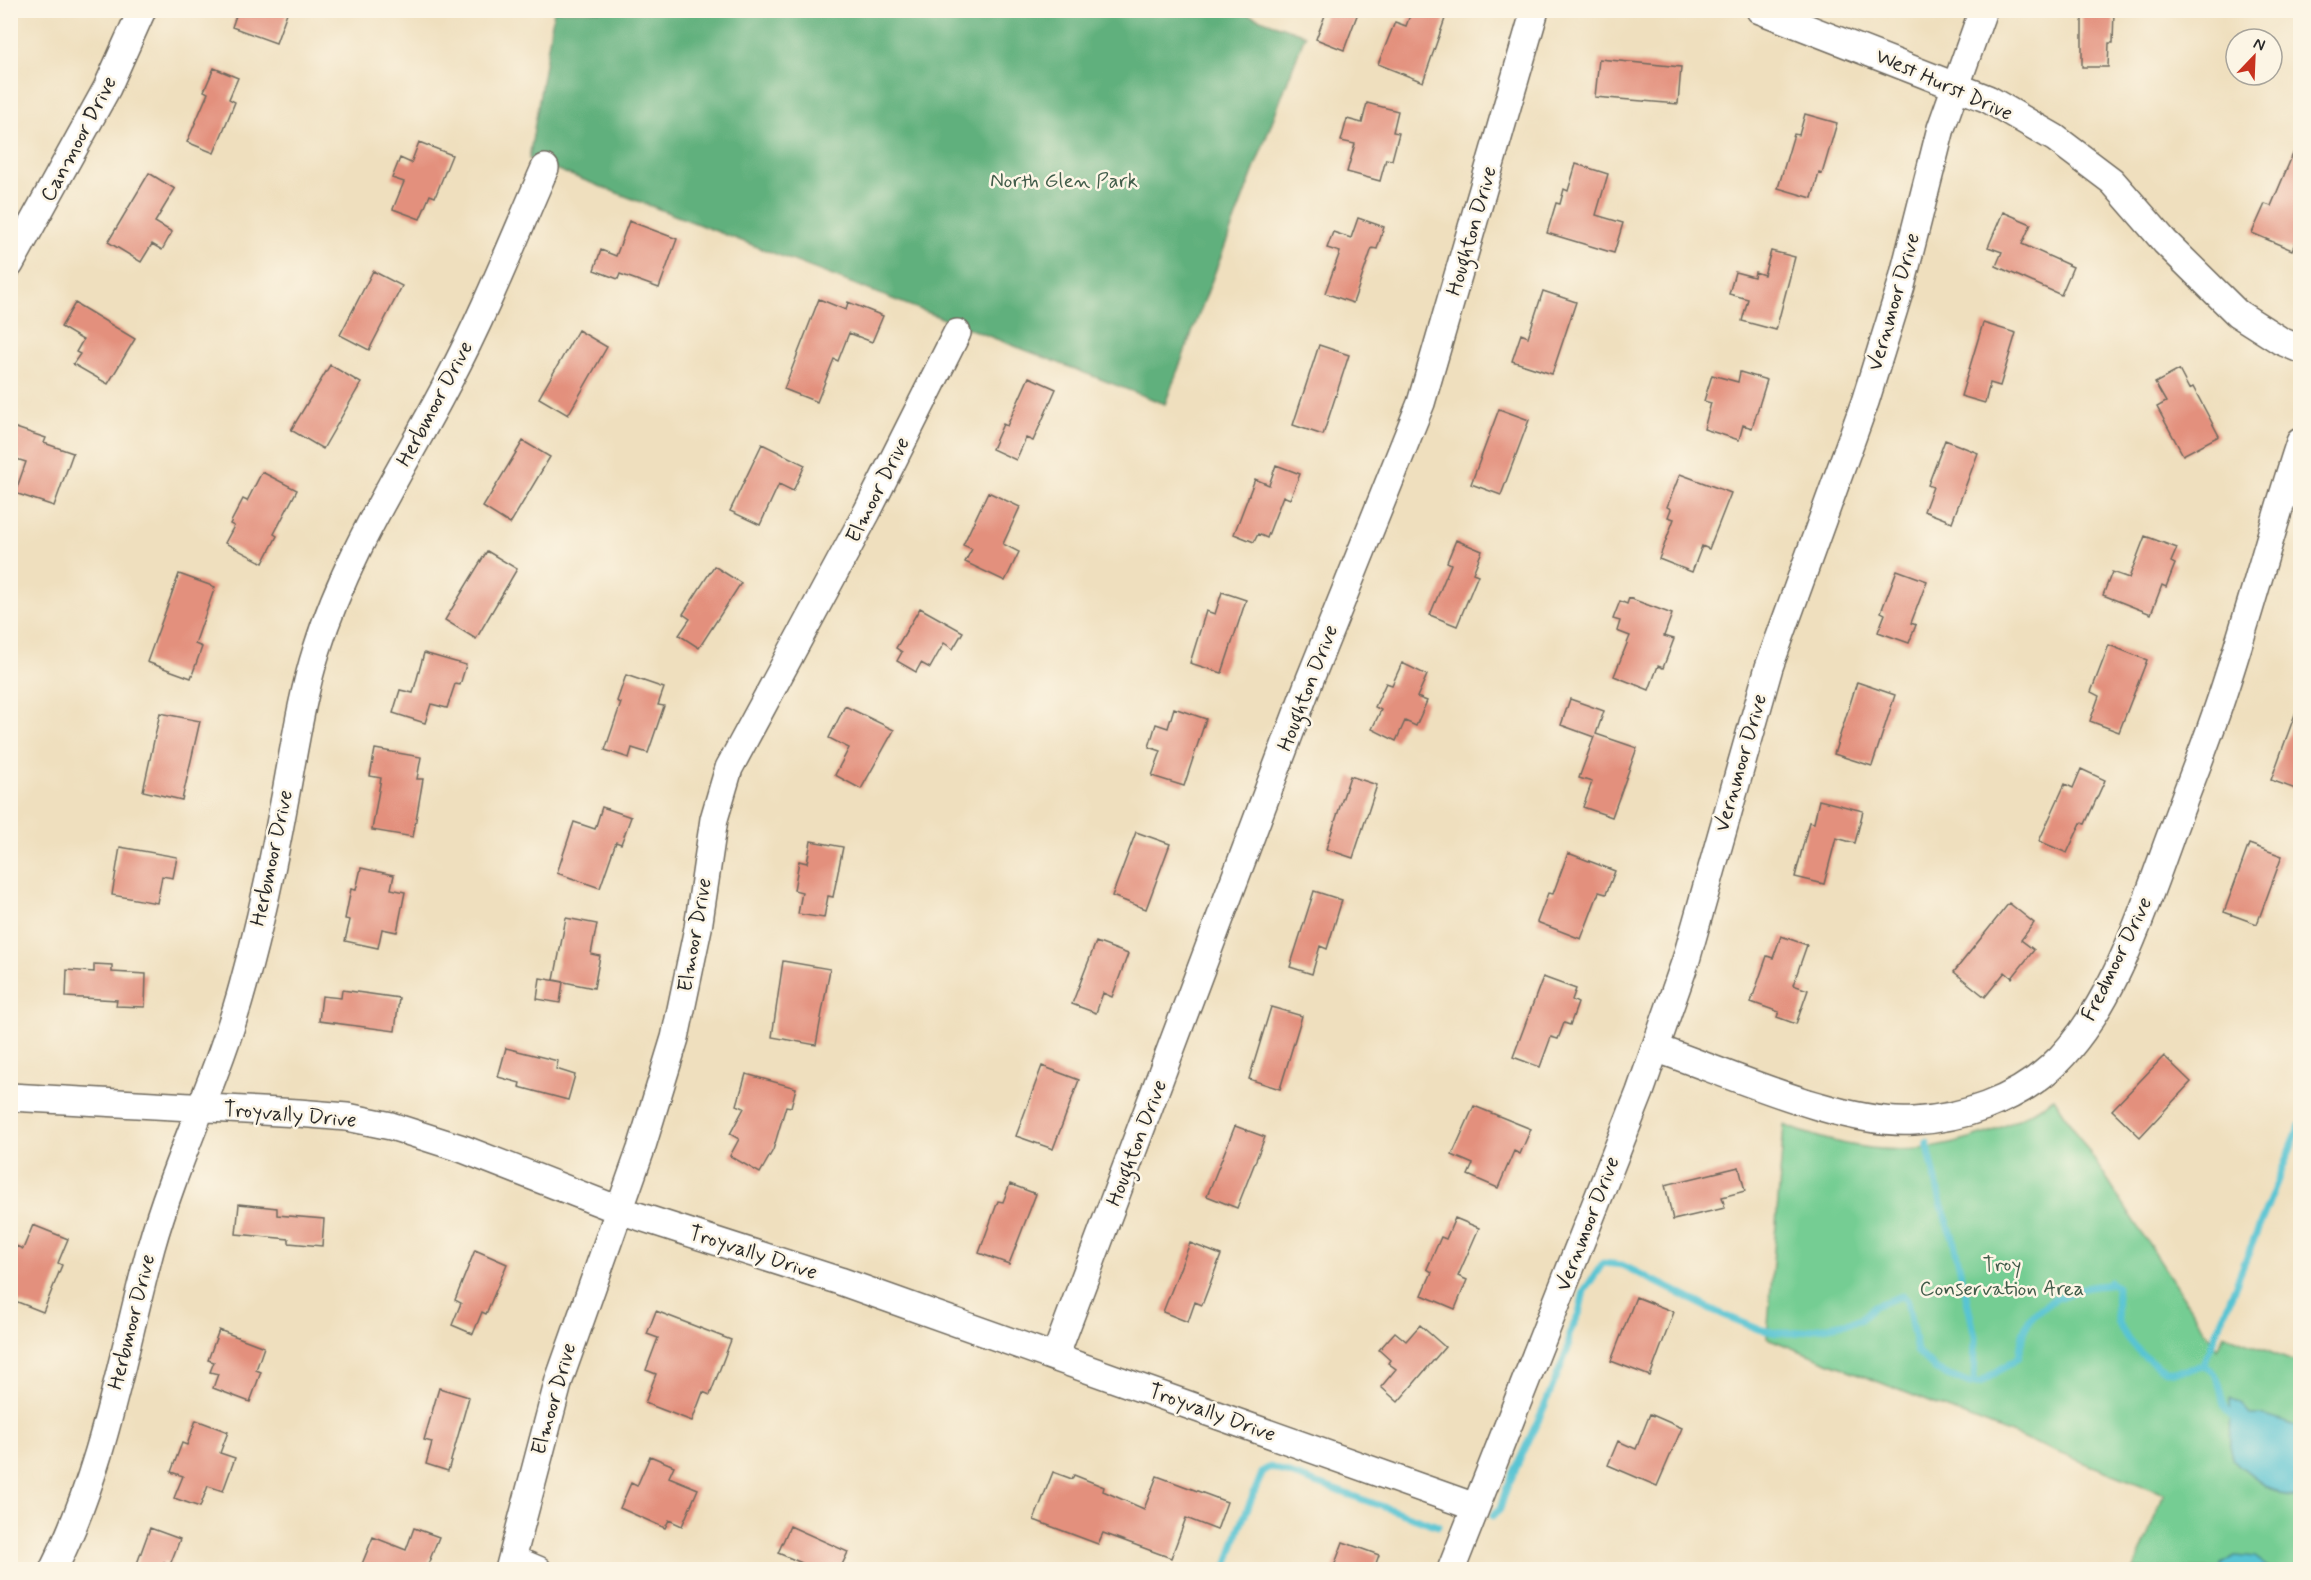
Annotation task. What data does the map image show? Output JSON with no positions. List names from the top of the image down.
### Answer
{
  "streets": {
    "street": [
      "West Hurst Drive",
      "Canmoor Drive",
      "Houghton Drive",
      "Vernmoor Drive",
      "Herbmoor Drive",
      "Elmoor Drive",
      "Fredmoor Drive",
      "Troyvally Drive"
    ]
  },
  "crossings": [
    ["West Hurst Drive", "Vernmoor Drive"],
    ["Houghton Drive", "Troyvally Drive"],
    ["Vernmoor Drive", "Fredmoor Drive"],
    ["Vernmoor Drive", "Troyvally Drive"],
    ["Herbmoor Drive", "Troyvally Drive"],
    ["Elmoor Drive", "Troyvally Drive"]
  ],
  "parks": ["North Glen Park", "Troy Conservation Area"],
  "north": "top right"
}
